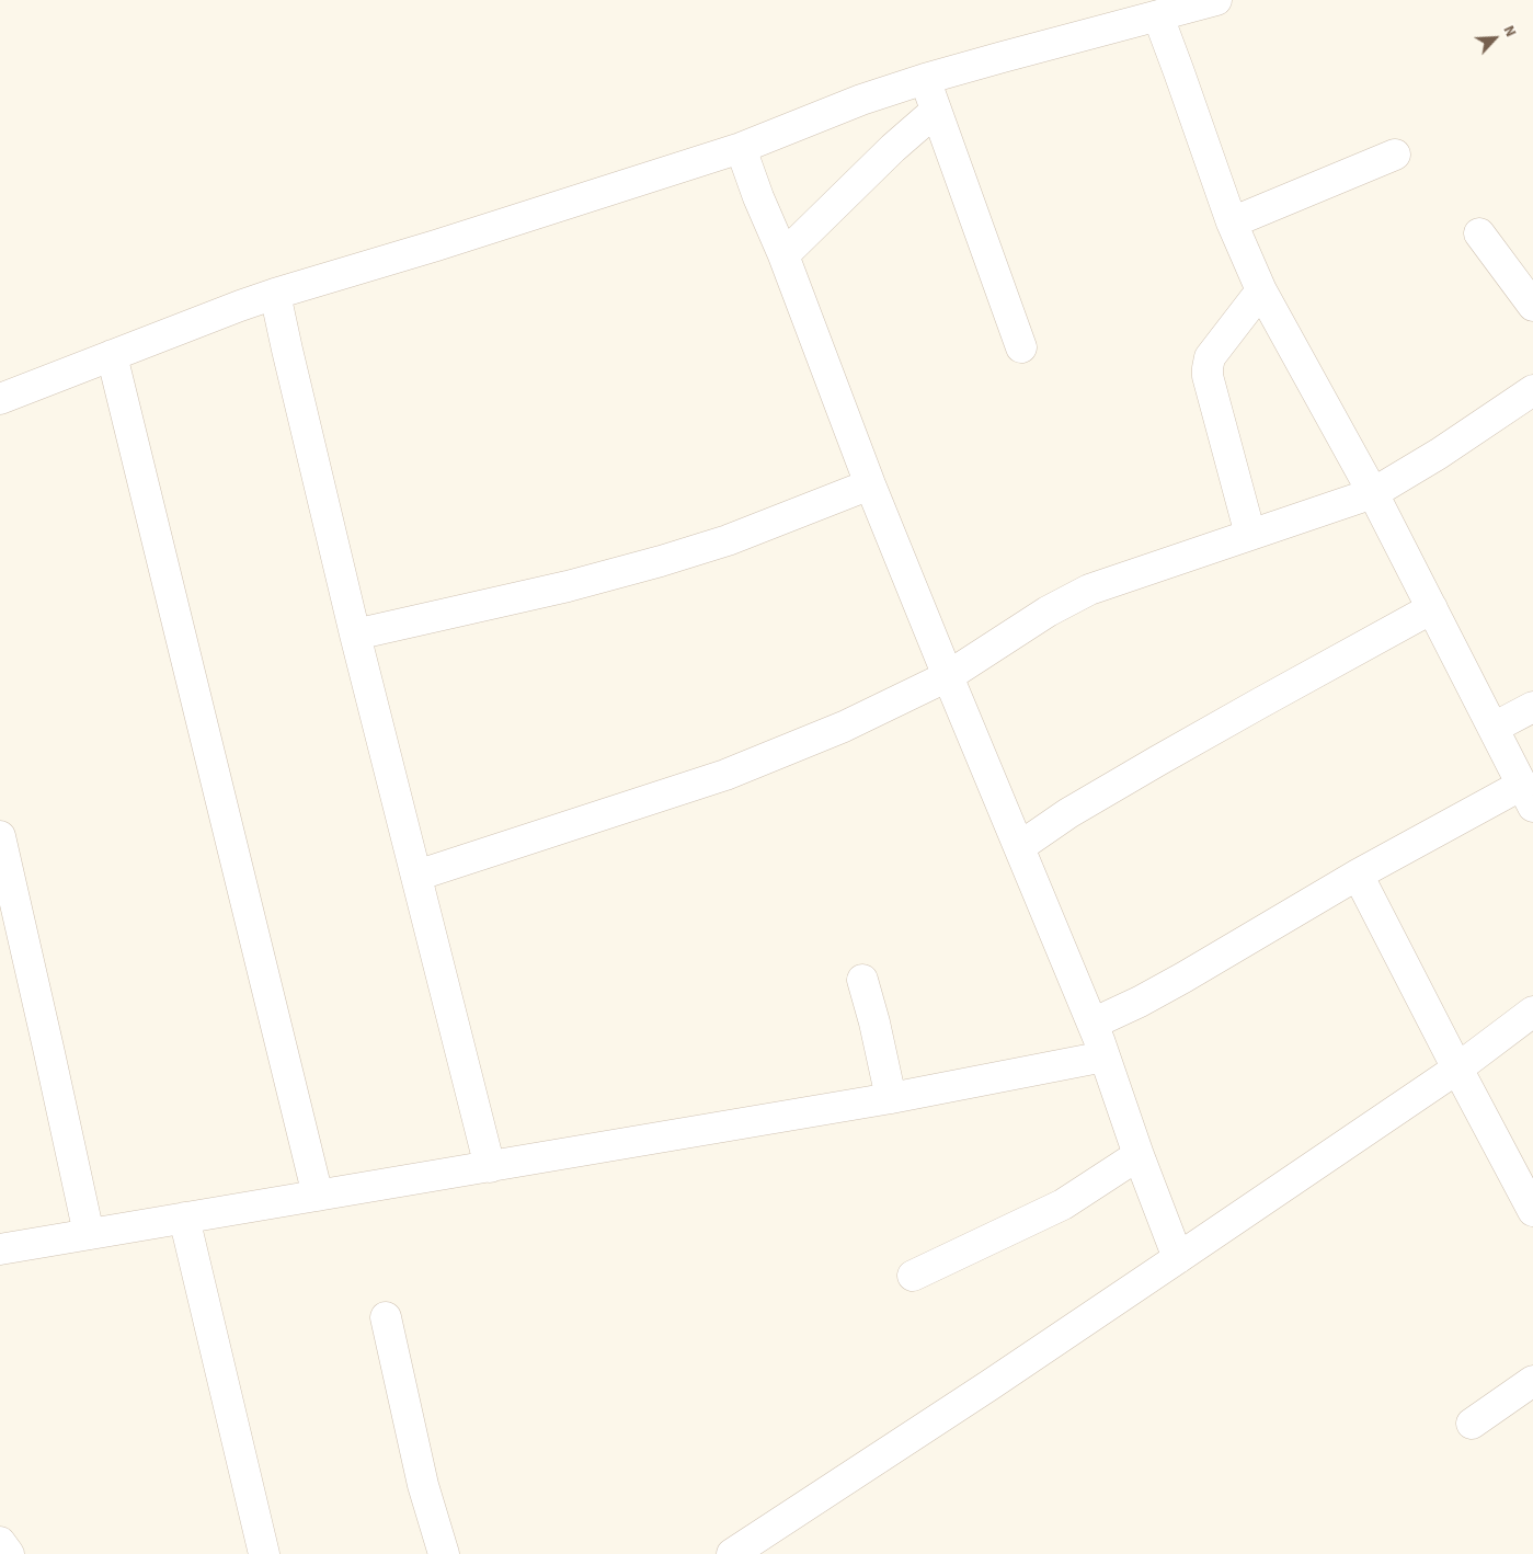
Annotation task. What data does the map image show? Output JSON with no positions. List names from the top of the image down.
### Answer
{
  "north": "top right"
}
